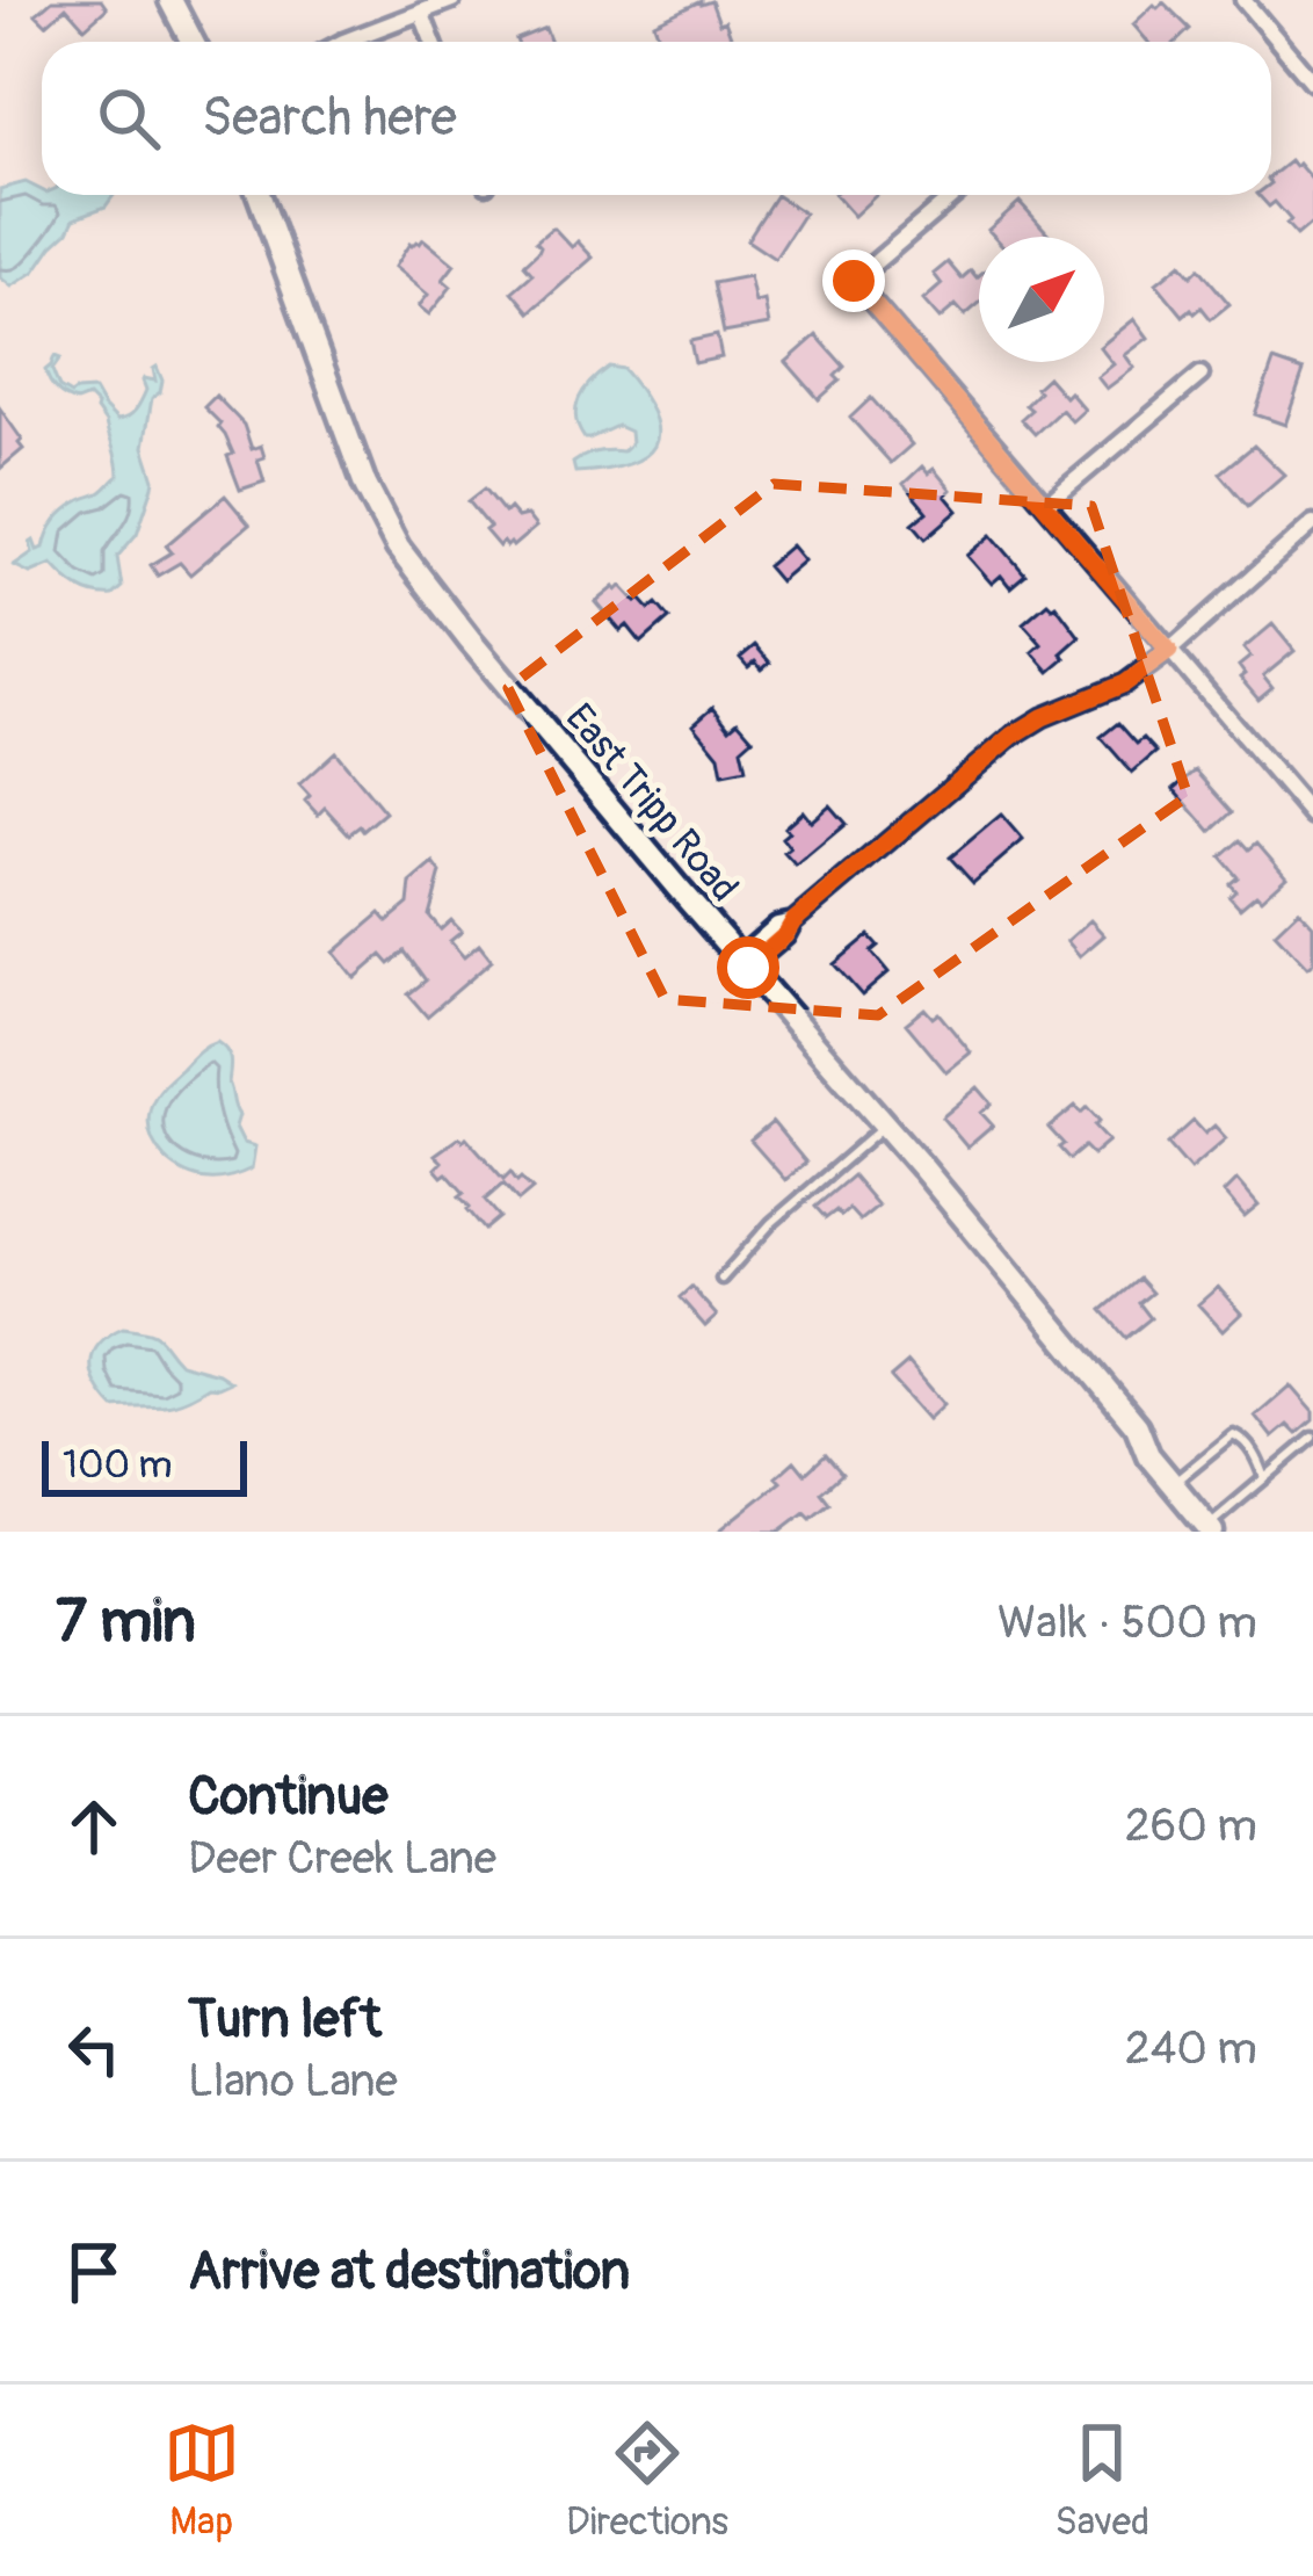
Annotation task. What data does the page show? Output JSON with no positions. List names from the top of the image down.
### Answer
{
  "streets": {
    "street": ["East Tripp Road"]
  },
  "scale_bar": "100 m",
  "north": "top right",
  "page": {
    "search": "Search here",
    "scale": "100 m",
    "heading": ["7 min", "Walk · 500 m"],
    "list": [
      ["Continue", "Deer Creek Lane", "260 m"],
      ["Turn left", "Llano Lane", "240 m"],
      "Arrive at destination"
    ],
    "nav": ["Map", "Directions", "Saved"]
  }
}
